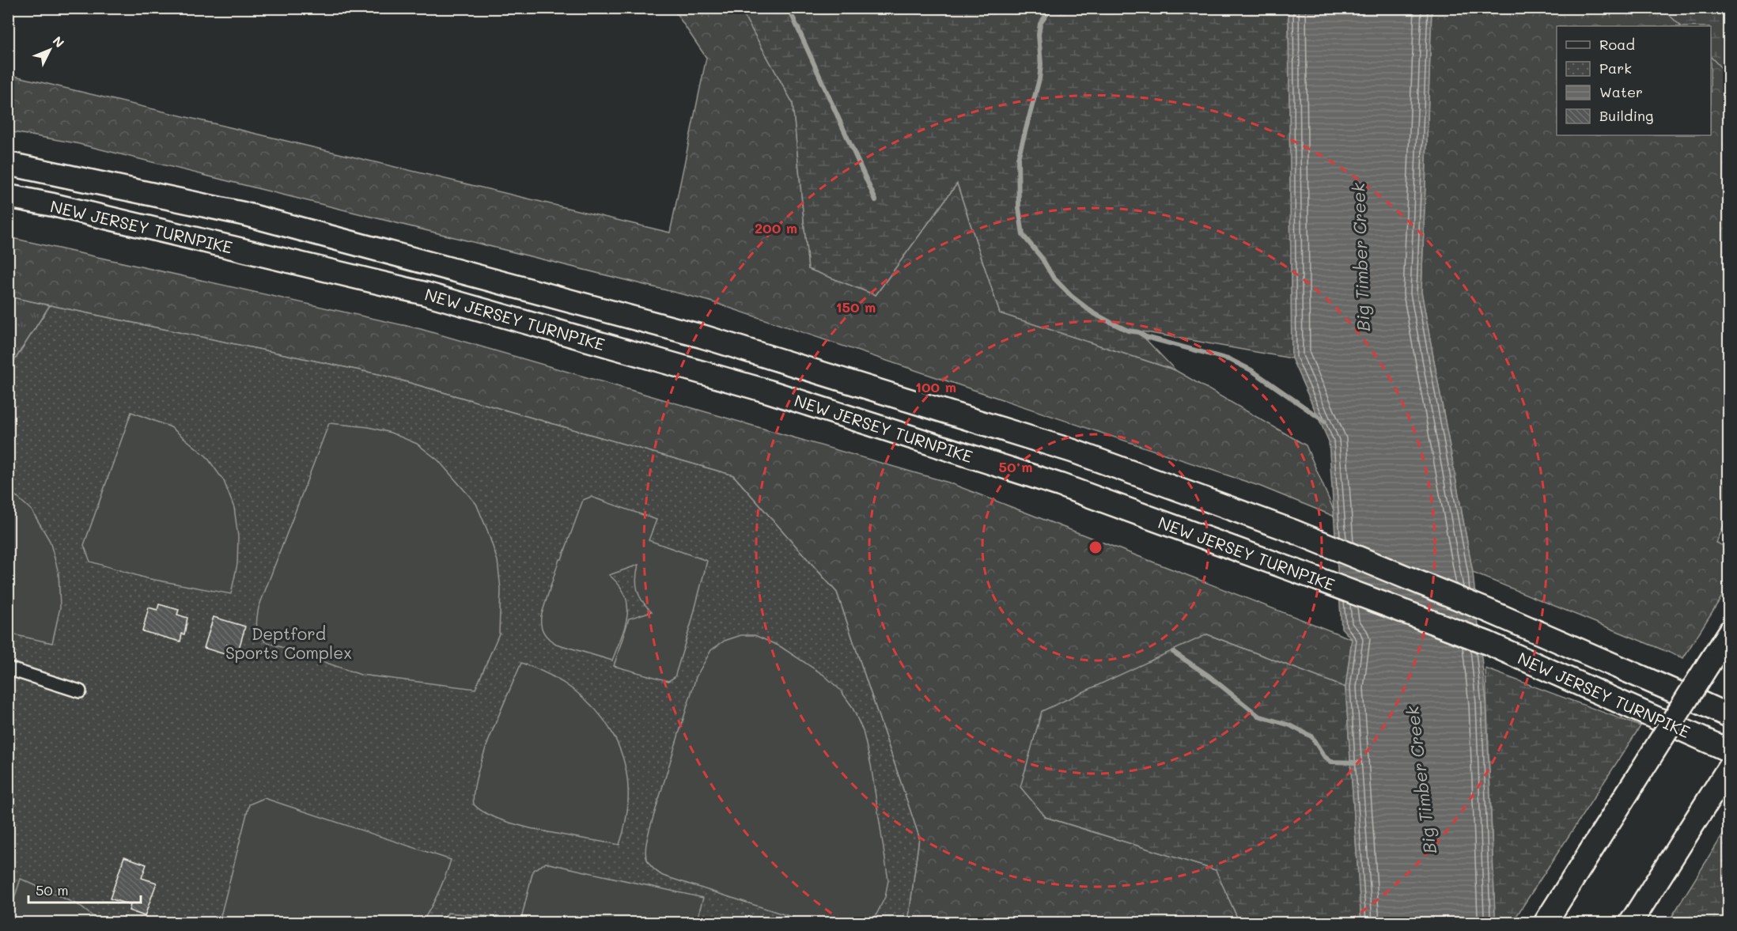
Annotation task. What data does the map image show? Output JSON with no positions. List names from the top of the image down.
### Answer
{
  "streets": {
    "highway": ["NEW JERSEY TURNPIKE"]
  },
  "water": ["Big Timber Creek"],
  "parks": ["Deptford Sports Complex"],
  "legend": [
    "Road",
    "Park",
    "Water",
    "Building"
  ],
  "scale_bar": "50 m",
  "north": "top right",
  "rings": [
    "200 m",
    "150 m",
    "100 m",
    "50 m"
  ]
}
